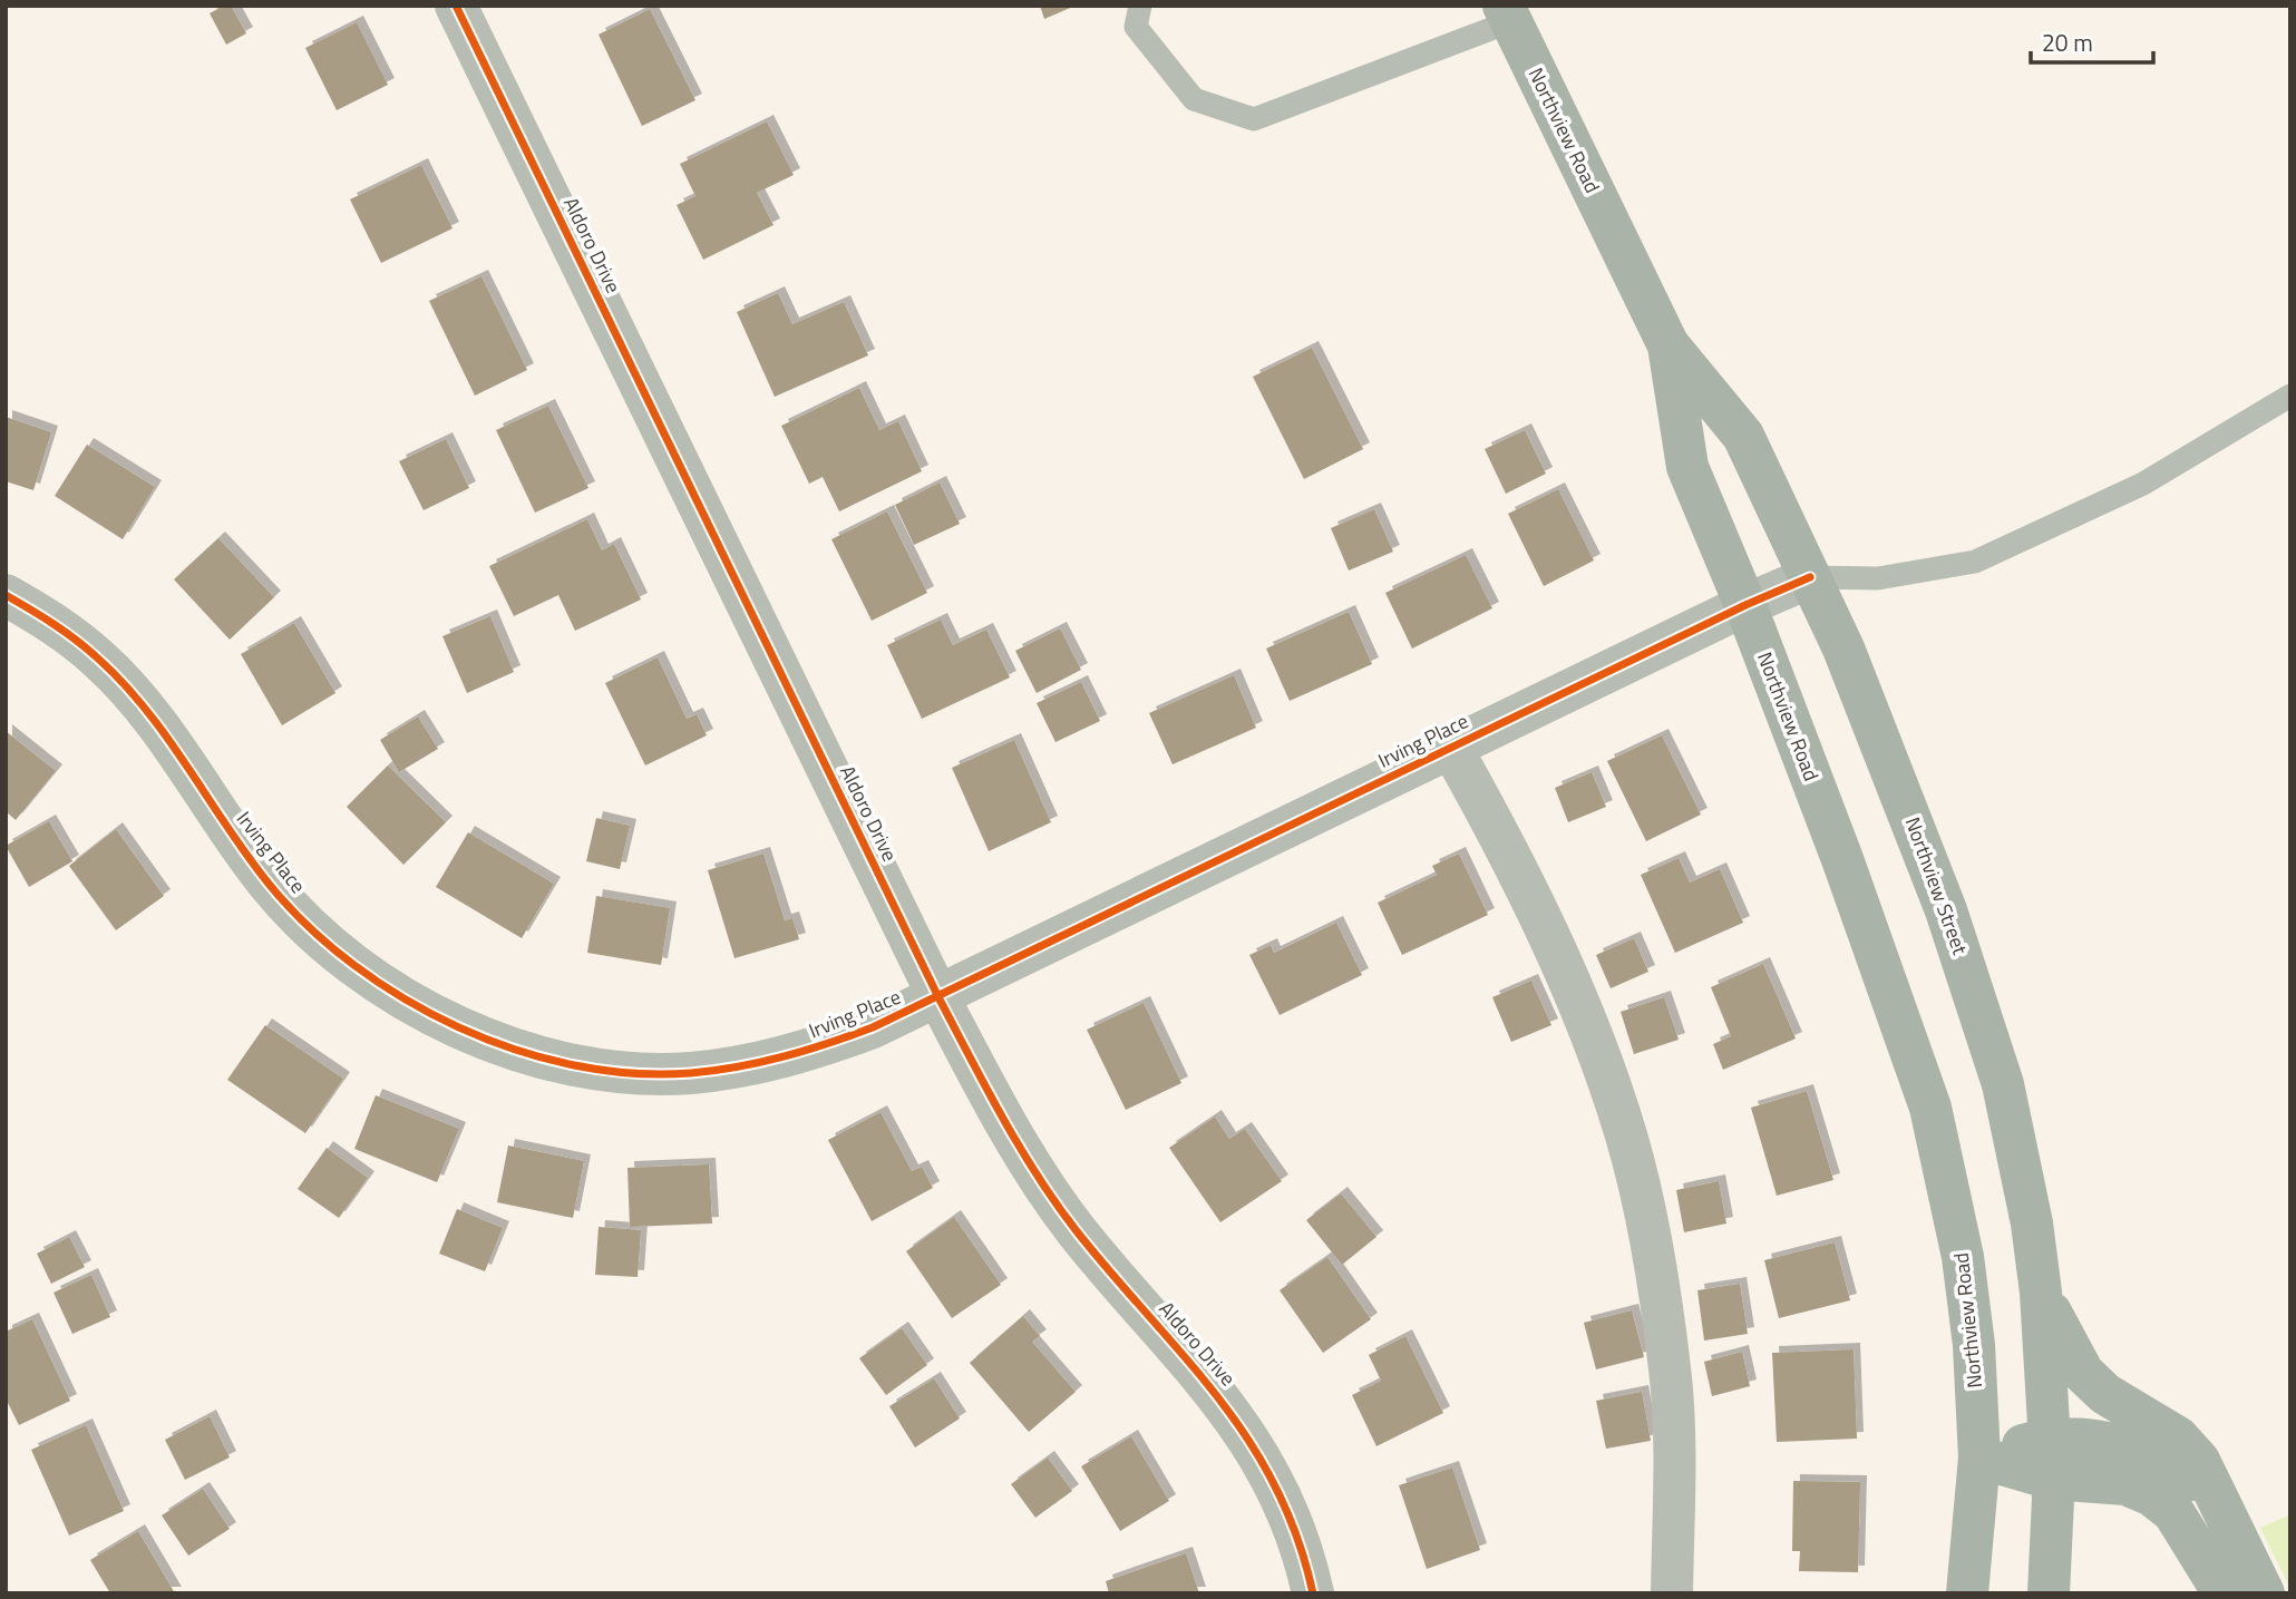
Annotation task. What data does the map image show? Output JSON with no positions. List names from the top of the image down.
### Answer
{
  "streets": {
    "street": [
      "Northview Road",
      "Aldoro Drive",
      "Irving Place",
      "Northview Street"
    ]
  },
  "crossings": [
    ["Northview Road", "Irving Place"],
    ["Northview Road", "Northview Street"],
    ["Aldoro Drive", "Irving Place"],
    ["Irving Place", "Northview Street"]
  ],
  "scale_bar": "20 m"
}
